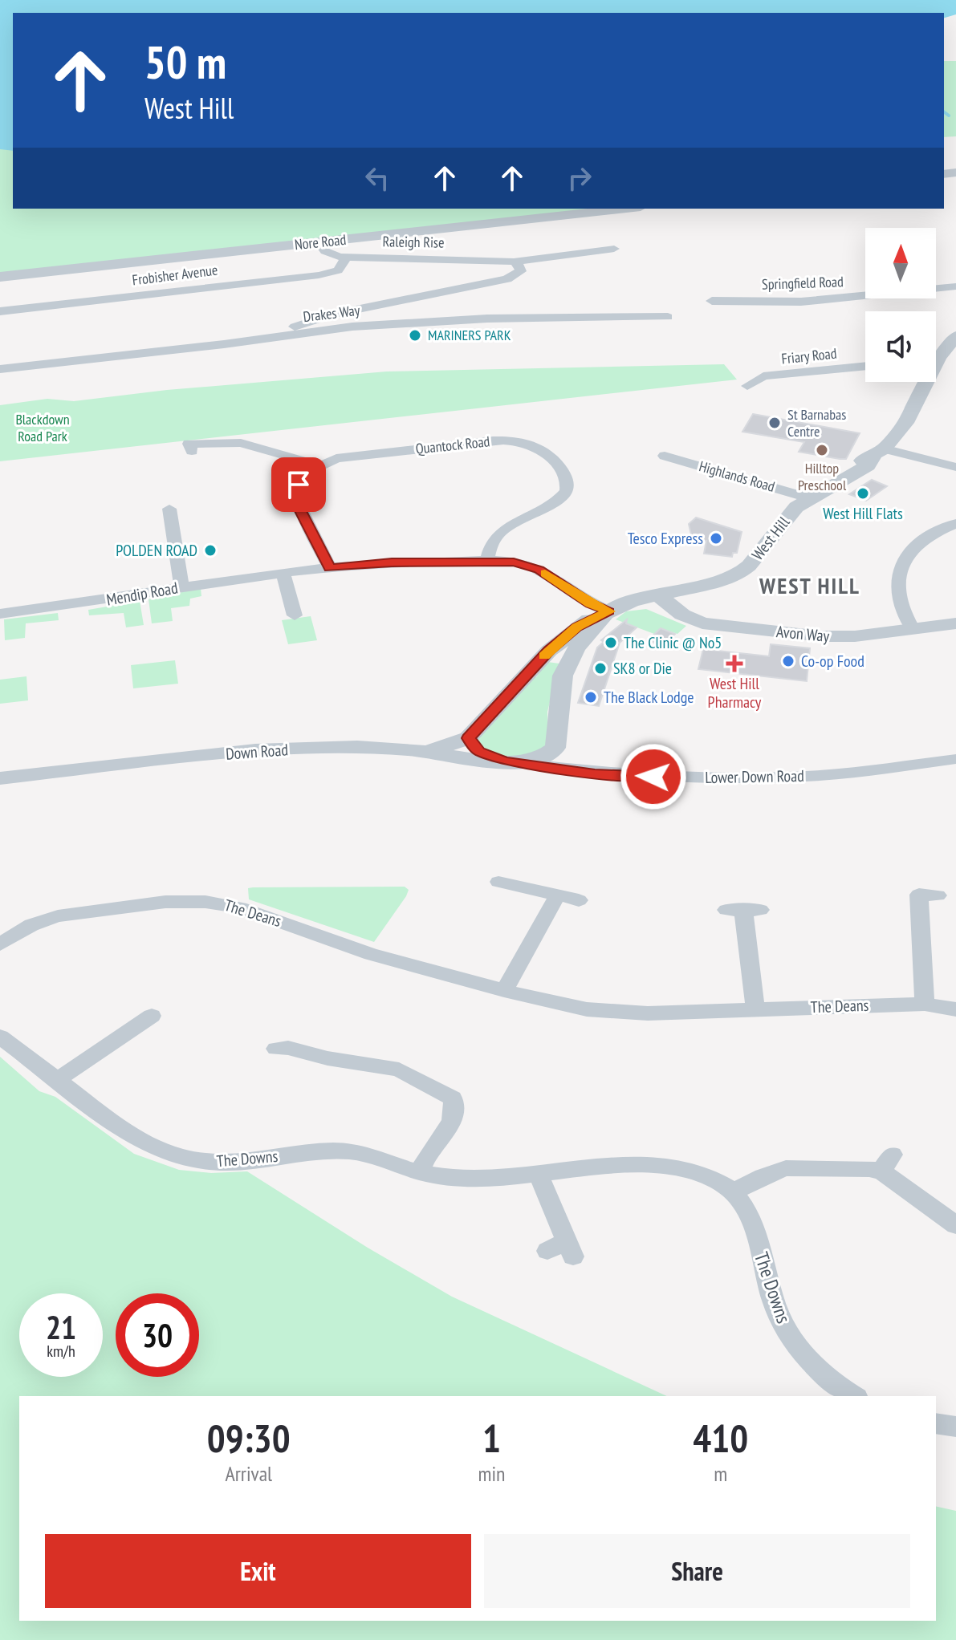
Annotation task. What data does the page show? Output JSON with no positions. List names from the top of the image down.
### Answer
{
  "streets": {
    "street": [
      "Nore Road",
      "Raleigh Rise",
      "Frobisher Avenue",
      "Springfield Road",
      "Drakes Way",
      "Friary Road",
      "Quantock Road",
      "Highlands Road",
      "West Hill",
      "Mendip Road",
      "Avon Way",
      "Down Road",
      "Lower Down Road",
      "The Deans",
      "The Downs"
    ]
  },
  "crossings": [
    ["Nore Road", "Raleigh Rise"],
    ["Raleigh Rise", "Frobisher Avenue"],
    ["Quantock Road", "Mendip Road"],
    ["Highlands Road", "West Hill"],
    ["West Hill", "Mendip Road"],
    ["West Hill", "Avon Way"],
    ["West Hill", "Down Road"],
    ["Down Road", "Lower Down Road"]
  ],
  "districts": ["WEST HILL"],
  "parks": ["Blackdown Road Park"],
  "places": {
    "other": [
      "MARINERS PARK",
      "St Barnabas Centre",
      "Hilltop Preschool",
      "West Hill Flats",
      "Tesco Express",
      "POLDEN ROAD",
      "The Clinic @ No5",
      "Co-op Food",
      "SK8 or Die",
      "The Black Lodge"
    ],
    "health": ["West Hill Pharmacy"]
  },
  "north": "top",
  "page": {
    "turn": ["50 m", "West Hill"],
    "speed": "21 km/h",
    "limit": "30",
    "eta": [
      "09:30",
      "Arrival",
      "1",
      "min",
      "410",
      "m"
    ],
    "buttons": ["Exit", "Share"]
  }
}
